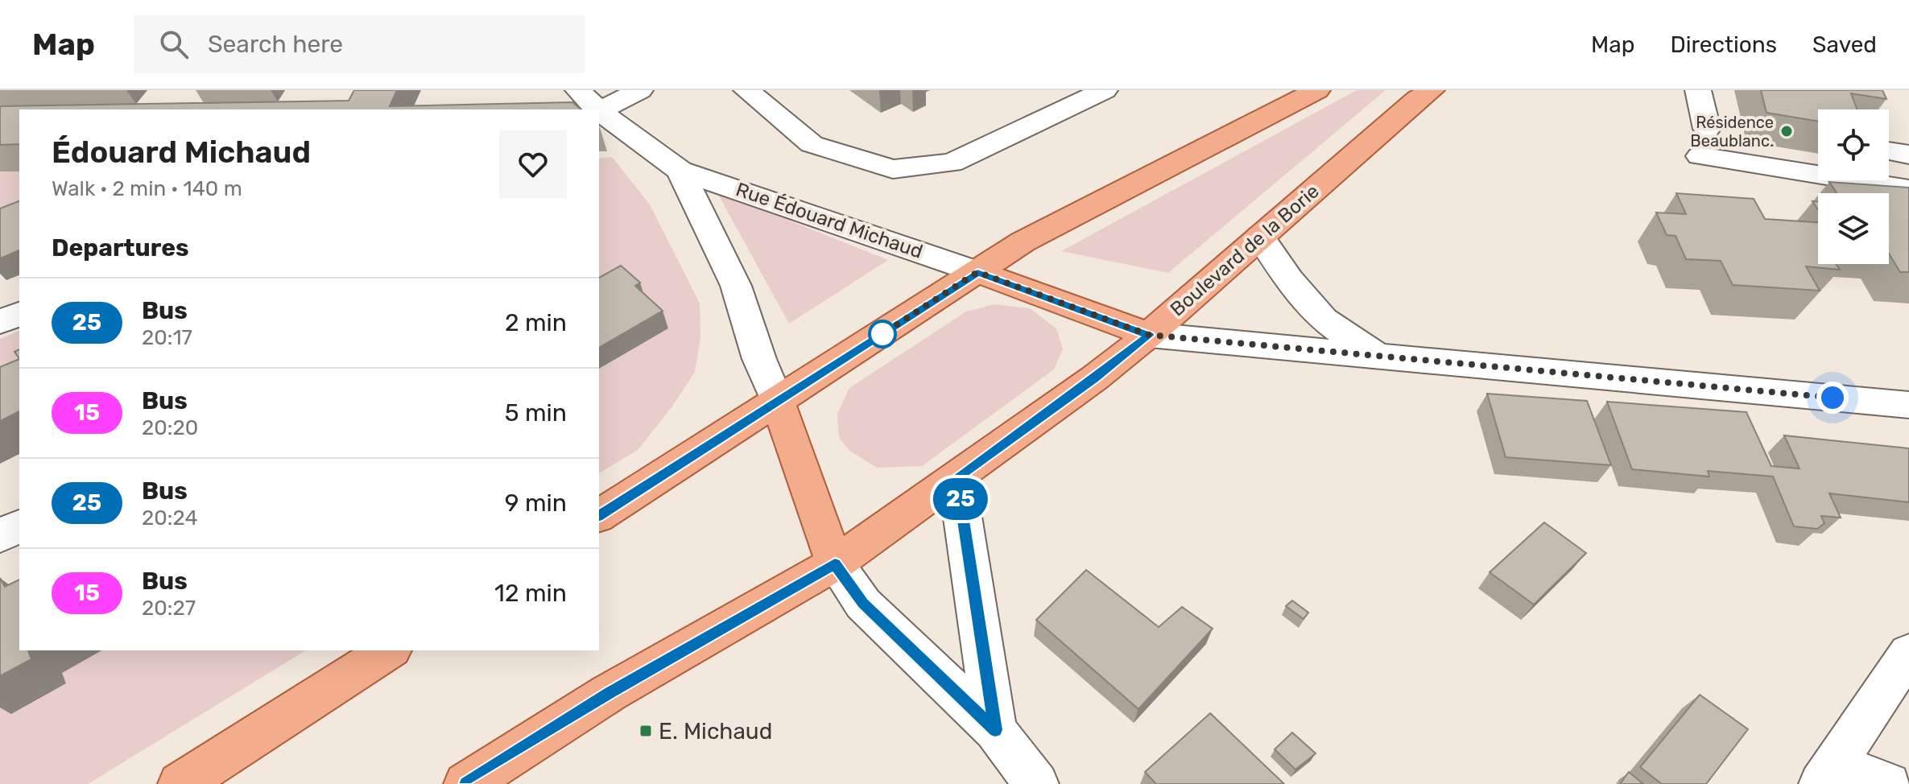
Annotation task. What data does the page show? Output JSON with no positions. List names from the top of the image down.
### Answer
{
  "streets": {
    "main road": ["Rue Édouard Michaud", "Boulevard de la Borie"]
  },
  "crossings": [
    ["Rue Édouard Michaud", "Boulevard de la Borie"]
  ],
  "places": {
    "other": ["Résidence Beaublanc."],
    "transit": ["E. Michaud"]
  },
  "lines": ["bus line 25"],
  "page": {
    "header": "Map",
    "search": "Search here",
    "nav": ["Map", "Directions", "Saved"],
    "on_map": "25",
    "heading": [
      ["Édouard Michaud", "Walk · 2 min · 140 m"],
      "Departures"
    ],
    "list": [
      {
        "mark": "25",
        "name": "Bus",
        "note": "20:17",
        "value": "2 min"
      },
      {
        "mark": "15",
        "name": "Bus",
        "note": "20:20",
        "value": "5 min"
      },
      {
        "mark": "25",
        "name": "Bus",
        "note": "20:24",
        "value": "9 min"
      },
      {
        "mark": "15",
        "name": "Bus",
        "note": "20:27",
        "value": "12 min"
      }
    ]
  }
}
